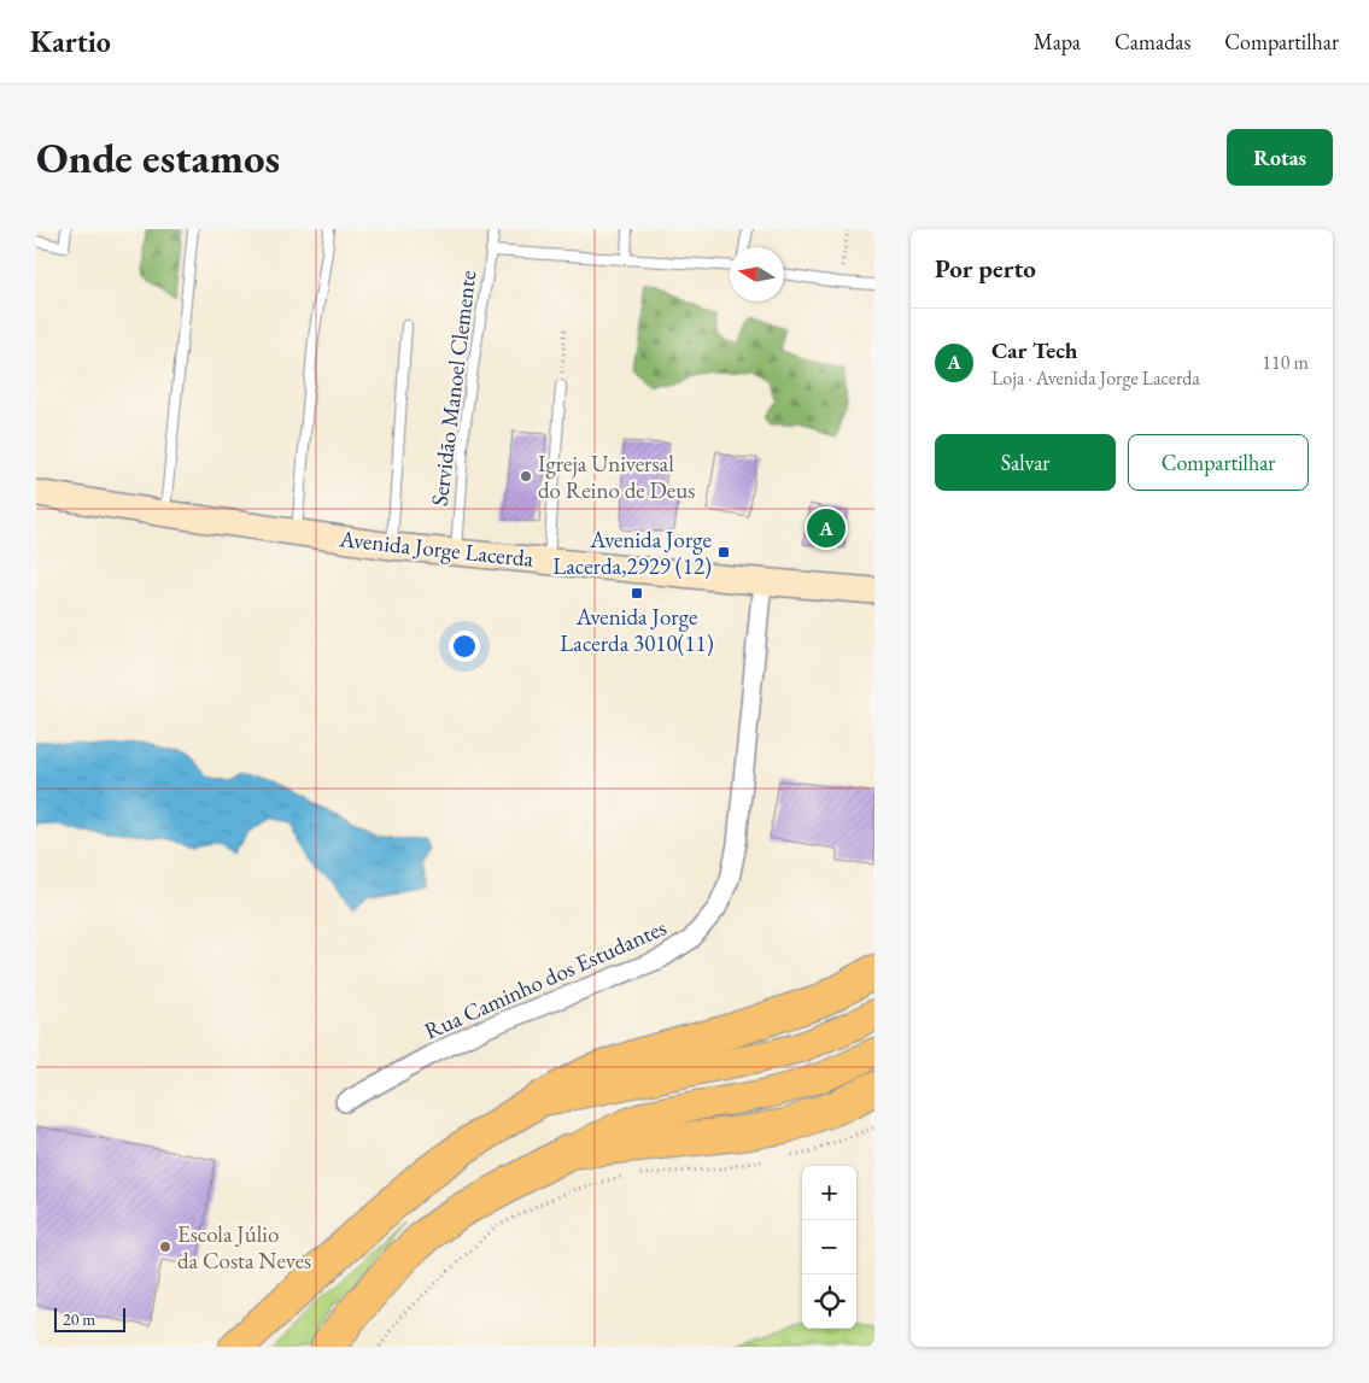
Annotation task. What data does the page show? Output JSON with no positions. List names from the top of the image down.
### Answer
{
  "streets": {
    "main road": ["Avenida Jorge Lacerda"],
    "street": ["Rua Caminho dos Estudantes"],
    "lane": ["Servidão Manoel Clemente"]
  },
  "crossings": [
    ["Servidão Manoel Clemente", "Avenida Jorge Lacerda"],
    ["Avenida Jorge Lacerda", "Rua Caminho dos Estudantes"]
  ],
  "places": {
    "other": ["Igreja Universal do Reino de Deus", "Escola Júlio da Costa Neves"],
    "transit": ["Avenida Jorge Lacerda,2929 (12)", "Avenida Jorge Lacerda 3010(11)"]
  },
  "scale_bar": "20 m",
  "north": "left",
  "page": {
    "header": "Kartio",
    "nav": ["Mapa", "Camadas", "Compartilhar"],
    "buttons": [
      "Rotas",
      ["Salvar", "Compartilhar"]
    ],
    "title": "Onde estamos",
    "heading": "Por perto",
    "list": [
      {
        "mark": "A",
        "name": "Car Tech",
        "note": "Loja · Avenida Jorge Lacerda",
        "value": "110 m"
      }
    ],
    "pins": "A",
    "map_buttons": ["+", "−"],
    "scale": "20 m"
  }
}
